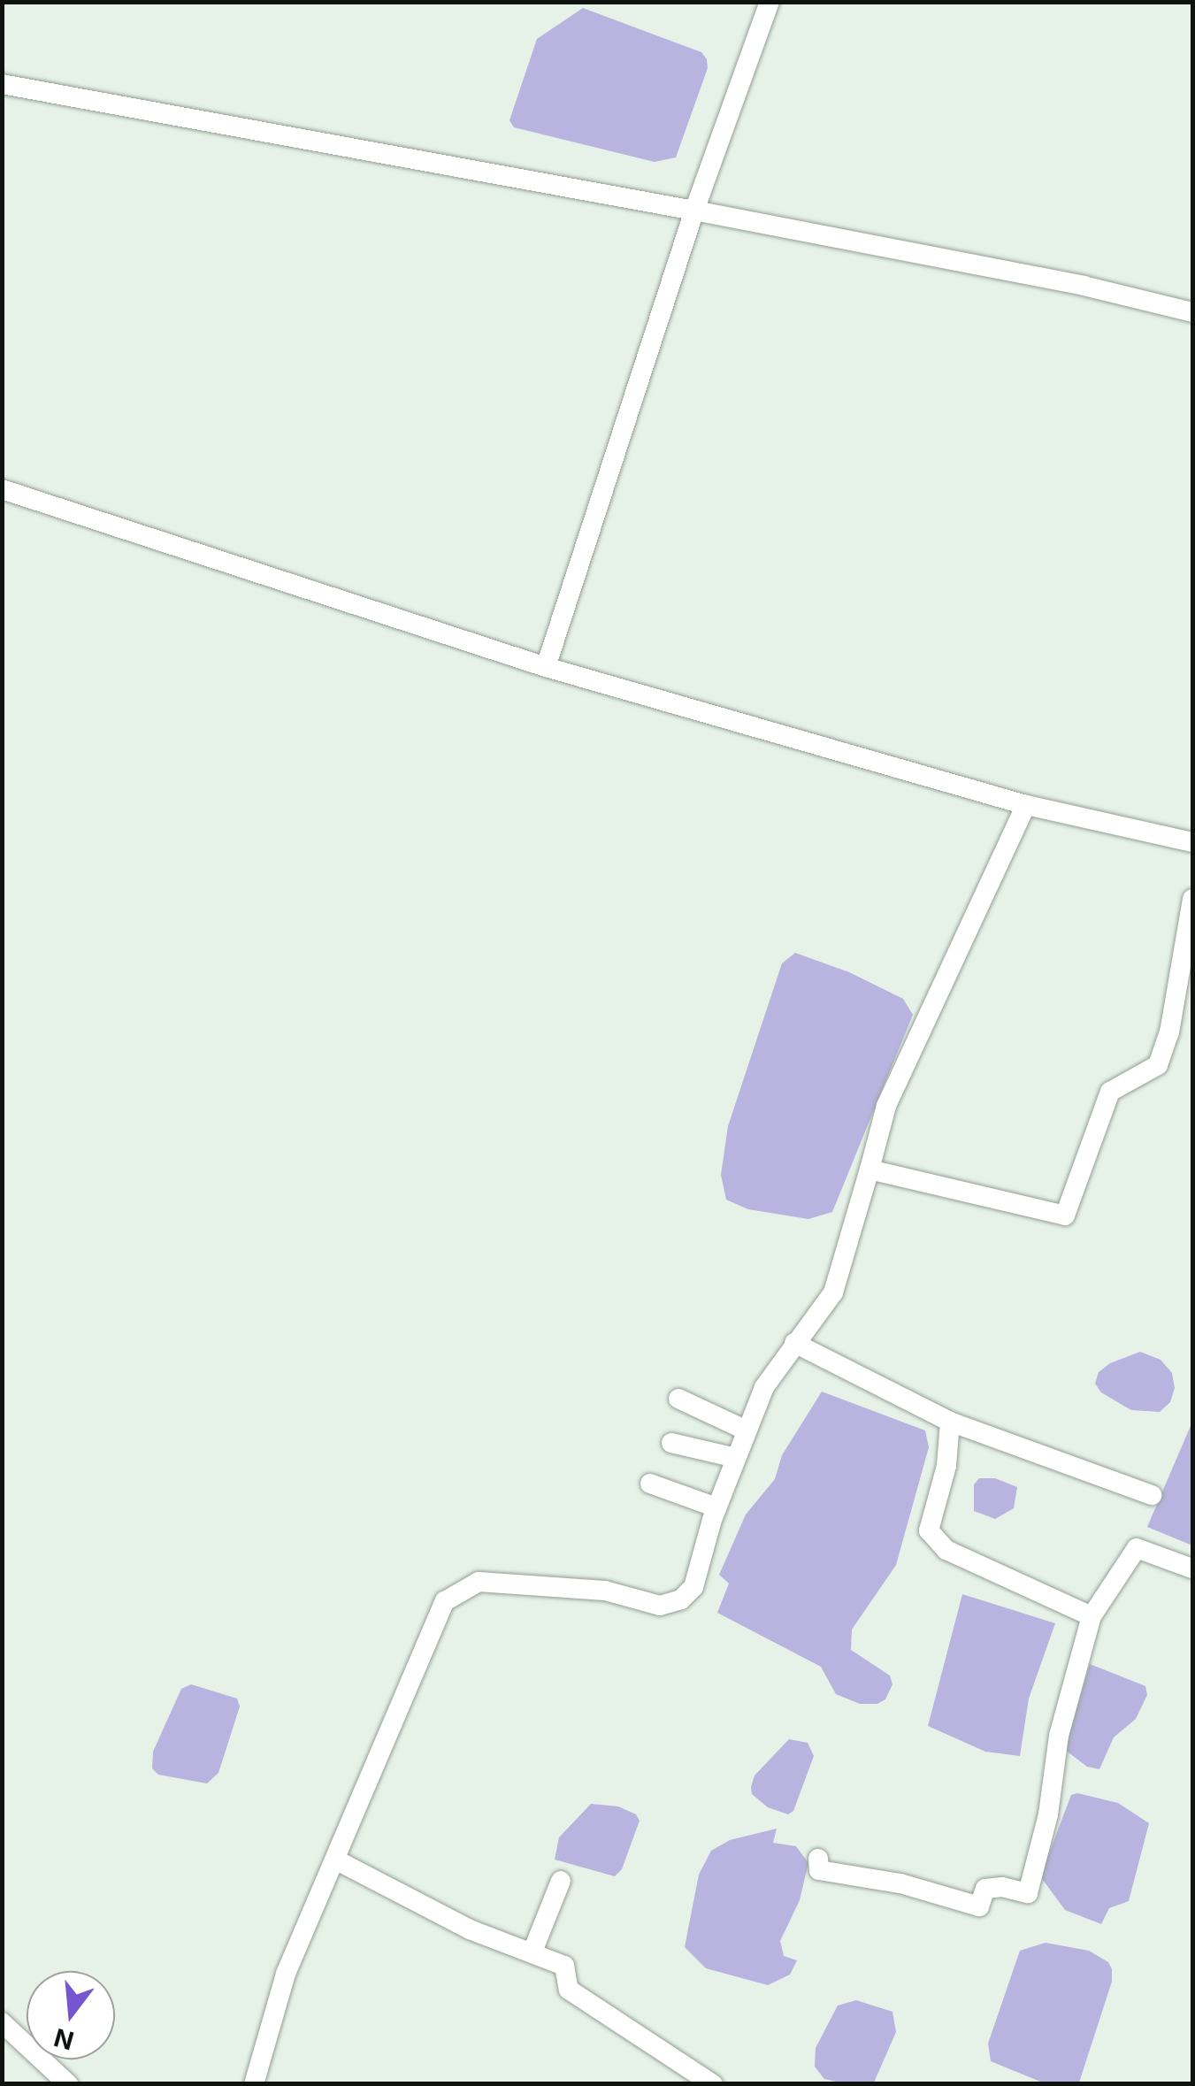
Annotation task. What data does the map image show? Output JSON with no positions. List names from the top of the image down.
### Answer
{
  "north": "bottom"
}
